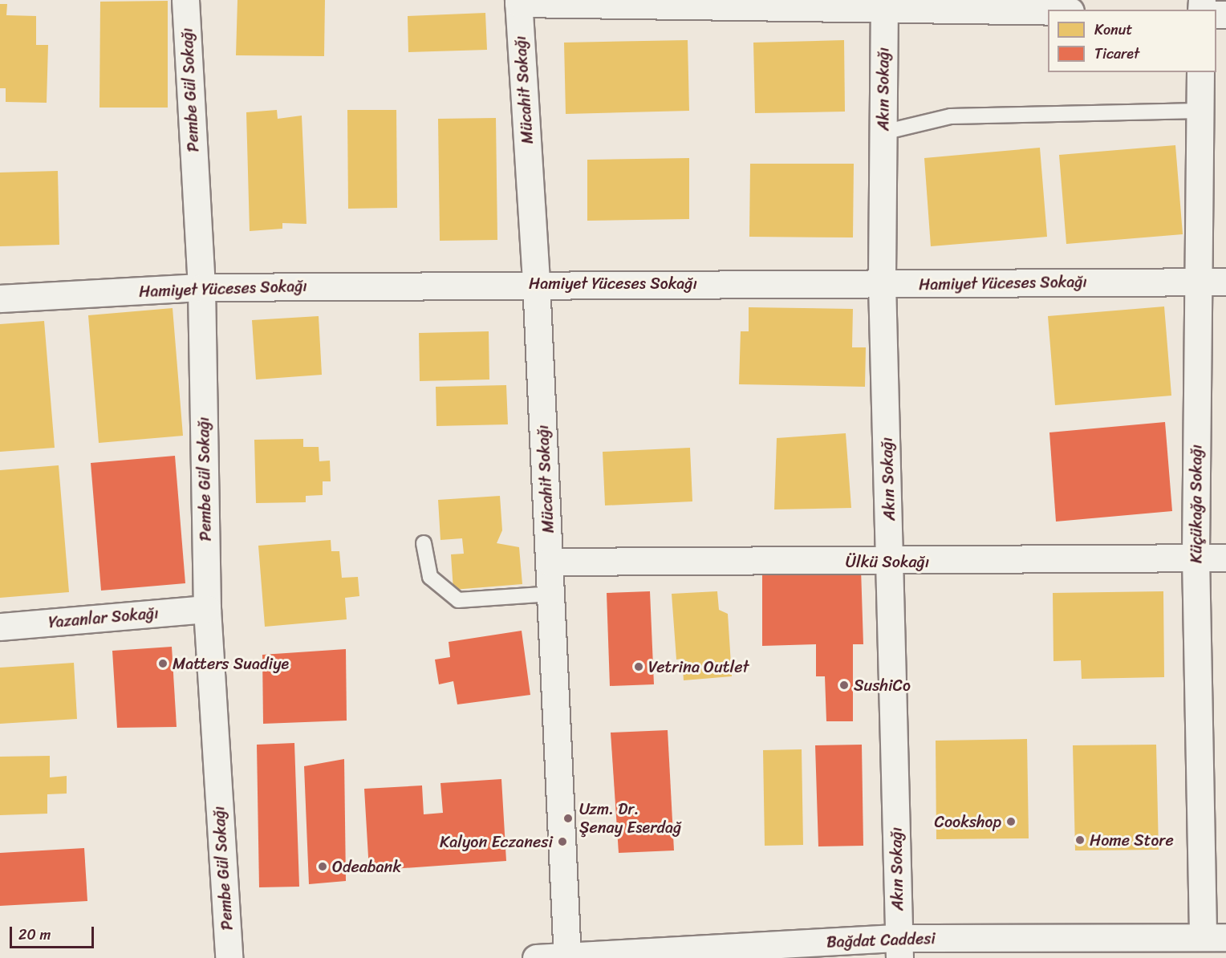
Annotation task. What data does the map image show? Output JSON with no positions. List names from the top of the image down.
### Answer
{
  "streets": {
    "street": [
      "Akın Sokağı",
      "Pembe Gül Sokağı",
      "Mücahit Sokağı",
      "Hamiyet Yüceses Sokağı",
      "Küçükağa Sokağı",
      "Ülkü Sokağı",
      "Yazanlar Sokağı",
      "Bağdat Caddesi"
    ]
  },
  "crossings": [
    ["Akın Sokağı", "Hamiyet Yüceses Sokağı"],
    ["Akın Sokağı", "Ülkü Sokağı"],
    ["Akın Sokağı", "Bağdat Caddesi"],
    ["Pembe Gül Sokağı", "Hamiyet Yüceses Sokağı"],
    ["Pembe Gül Sokağı", "Yazanlar Sokağı"],
    ["Mücahit Sokağı", "Hamiyet Yüceses Sokağı"],
    ["Mücahit Sokağı", "Ülkü Sokağı"],
    ["Mücahit Sokağı", "Bağdat Caddesi"],
    ["Hamiyet Yüceses Sokağı", "Küçükağa Sokağı"],
    ["Küçükağa Sokağı", "Ülkü Sokağı"],
    ["Küçükağa Sokağı", "Bağdat Caddesi"]
  ],
  "places": [
    "Matters Suadiye",
    "Vetrina Outlet",
    "SushiCo",
    "Uzm. Dr. Şenay Eserdağ",
    "Cookshop",
    "Home Store",
    "Kalyon Eczanesi",
    "Odeabank"
  ],
  "legend": ["Konut", "Ticaret"],
  "scale_bar": "20 m"
}
